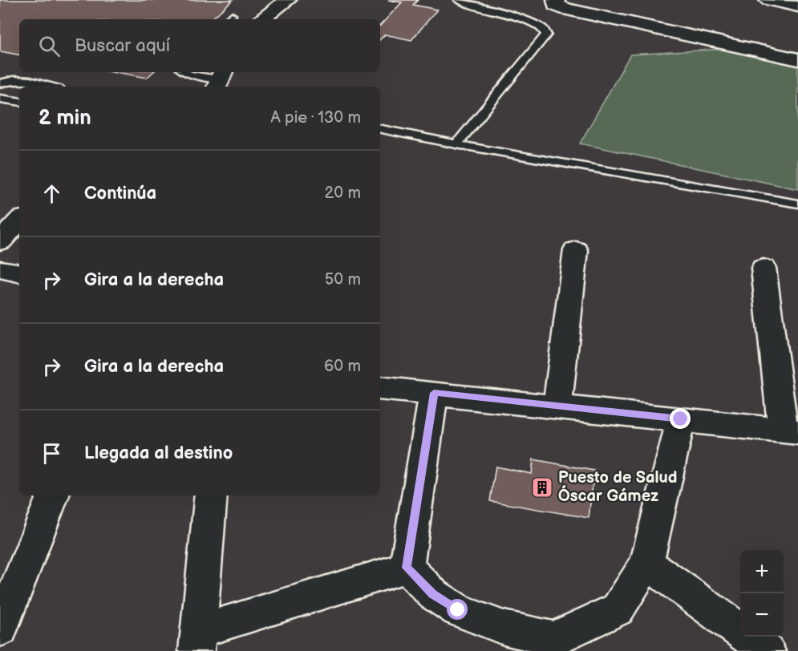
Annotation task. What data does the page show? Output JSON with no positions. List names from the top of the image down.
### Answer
{
  "places": {
    "building": ["Puesto de Salud Óscar Gámez"]
  },
  "page": {
    "search": "Buscar aquí",
    "heading": ["2 min", "A pie · 130 m"],
    "list": [
      ["Continúa", "20 m"],
      ["Gira a la derecha", "50 m"],
      ["Gira a la derecha", "60 m"],
      "Llegada al destino"
    ],
    "map_buttons": ["+", "−"]
  }
}
